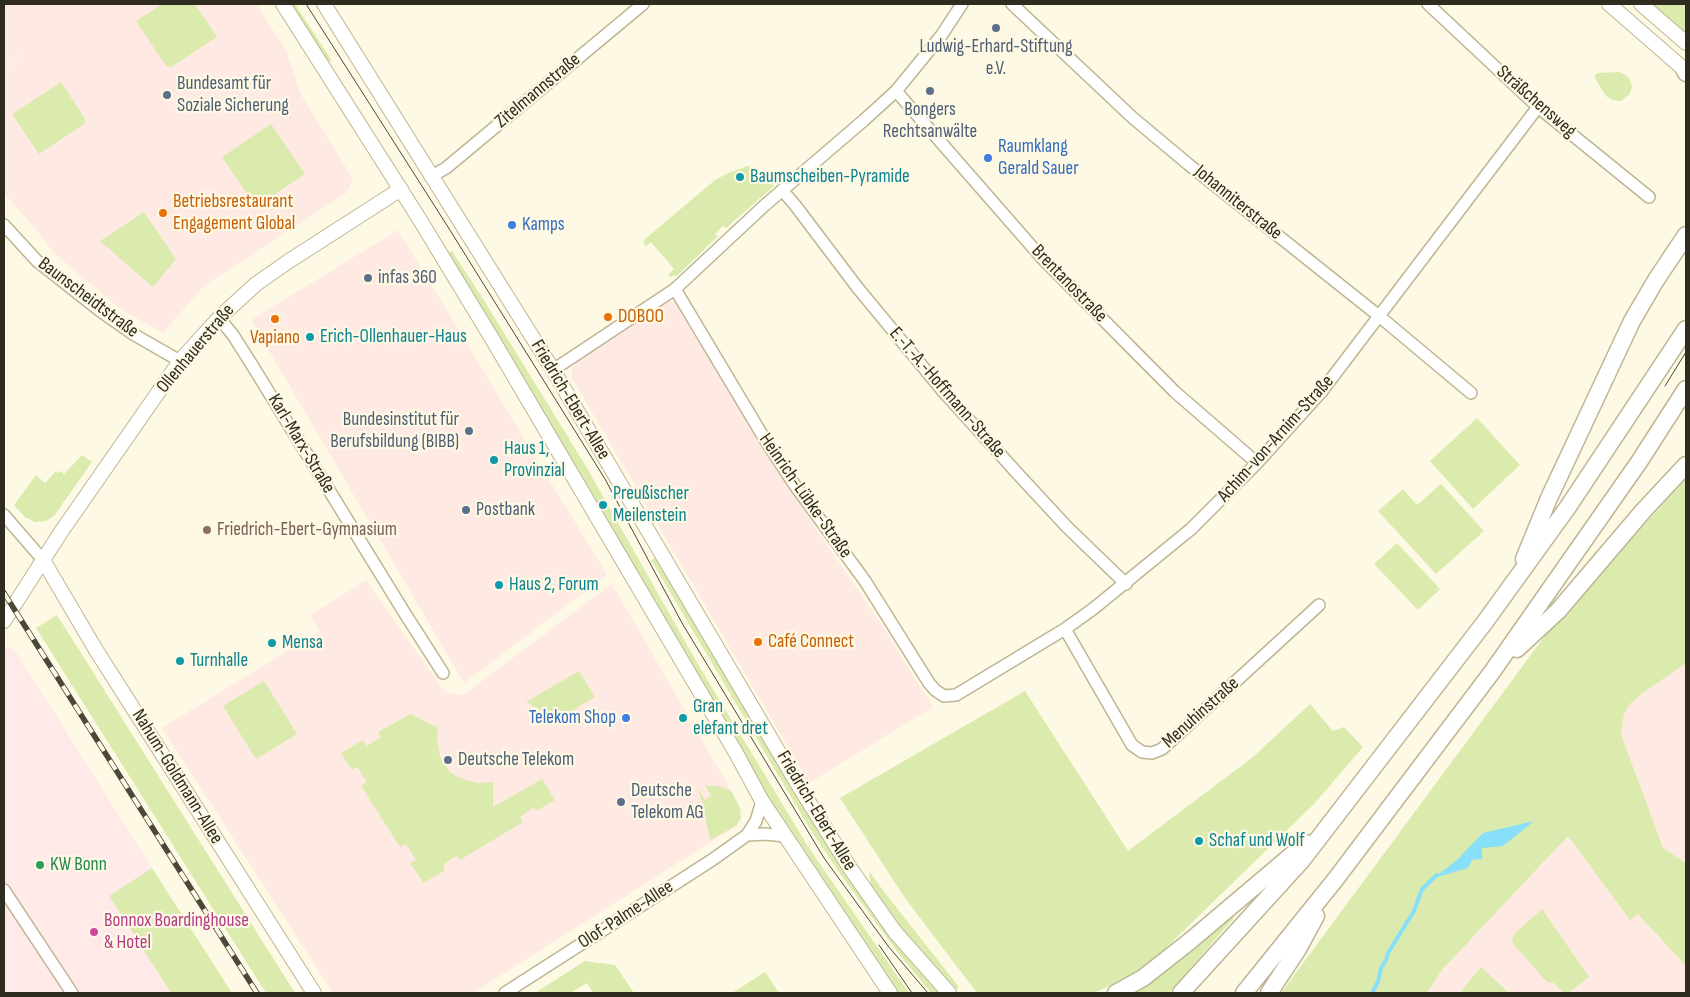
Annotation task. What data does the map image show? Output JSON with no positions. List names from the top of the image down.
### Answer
{
  "streets": {
    "main road": ["Ollenhauerstraße", "Friedrich-Ebert-Allee", "Nahum-Goldmann-Allee"],
    "street": [
      "Zitelmannstraße",
      "Sträßchensweg",
      "Johanniterstraße",
      "Brentanostraße",
      "Baunscheidtstraße",
      "E.-T.-A.-Hoffmann-Straße",
      "Achim-von-Arnim-Straße",
      "Karl-Marx-Straße",
      "Heinrich-Lübke-Straße",
      "Menuhinstraße",
      "Olof-Palme-Allee"
    ]
  },
  "crossings": [
    ["Zitelmannstraße", "Friedrich-Ebert-Allee"],
    ["Sträßchensweg", "Achim-von-Arnim-Straße"],
    ["Johanniterstraße", "Achim-von-Arnim-Straße"],
    ["Brentanostraße", "Achim-von-Arnim-Straße"],
    ["Baunscheidtstraße", "Ollenhauerstraße"],
    ["Ollenhauerstraße", "Friedrich-Ebert-Allee"],
    ["Ollenhauerstraße", "Karl-Marx-Straße"],
    ["Ollenhauerstraße", "Nahum-Goldmann-Allee"],
    ["E.-T.-A.-Hoffmann-Straße", "Achim-von-Arnim-Straße"],
    ["Friedrich-Ebert-Allee", "Olof-Palme-Allee"],
    ["Achim-von-Arnim-Straße", "Heinrich-Lübke-Straße"],
    ["Achim-von-Arnim-Straße", "Menuhinstraße"]
  ],
  "places": [
    "Ludwig-Erhard-Stiftung e.V.",
    "Bongers Rechtsanwälte",
    "Bundesamt für Soziale Sicherung",
    "Raumklang Gerald Sauer",
    "Baumscheiben-Pyramide",
    "Betriebsrestaurant Engagement Global",
    "Kamps",
    "infas 360",
    "DOBOO",
    "Vapiano",
    "Erich-Ollenhauer-Haus",
    "Bundesinstitut für Berufsbildung (BIBB)",
    "Haus 1, Provinzial",
    "Preußischer Meilenstein",
    "Postbank",
    "Friedrich-Ebert-Gymnasium",
    "Haus 2, Forum",
    "Café Connect",
    "Mensa",
    "Turnhalle",
    "Telekom Shop",
    "Gran elefant dret",
    "Deutsche Telekom",
    "Deutsche Telekom AG",
    "Schaf und Wolf",
    "KW Bonn",
    "Bonnox Boardinghouse & Hotel"
  ]
}
